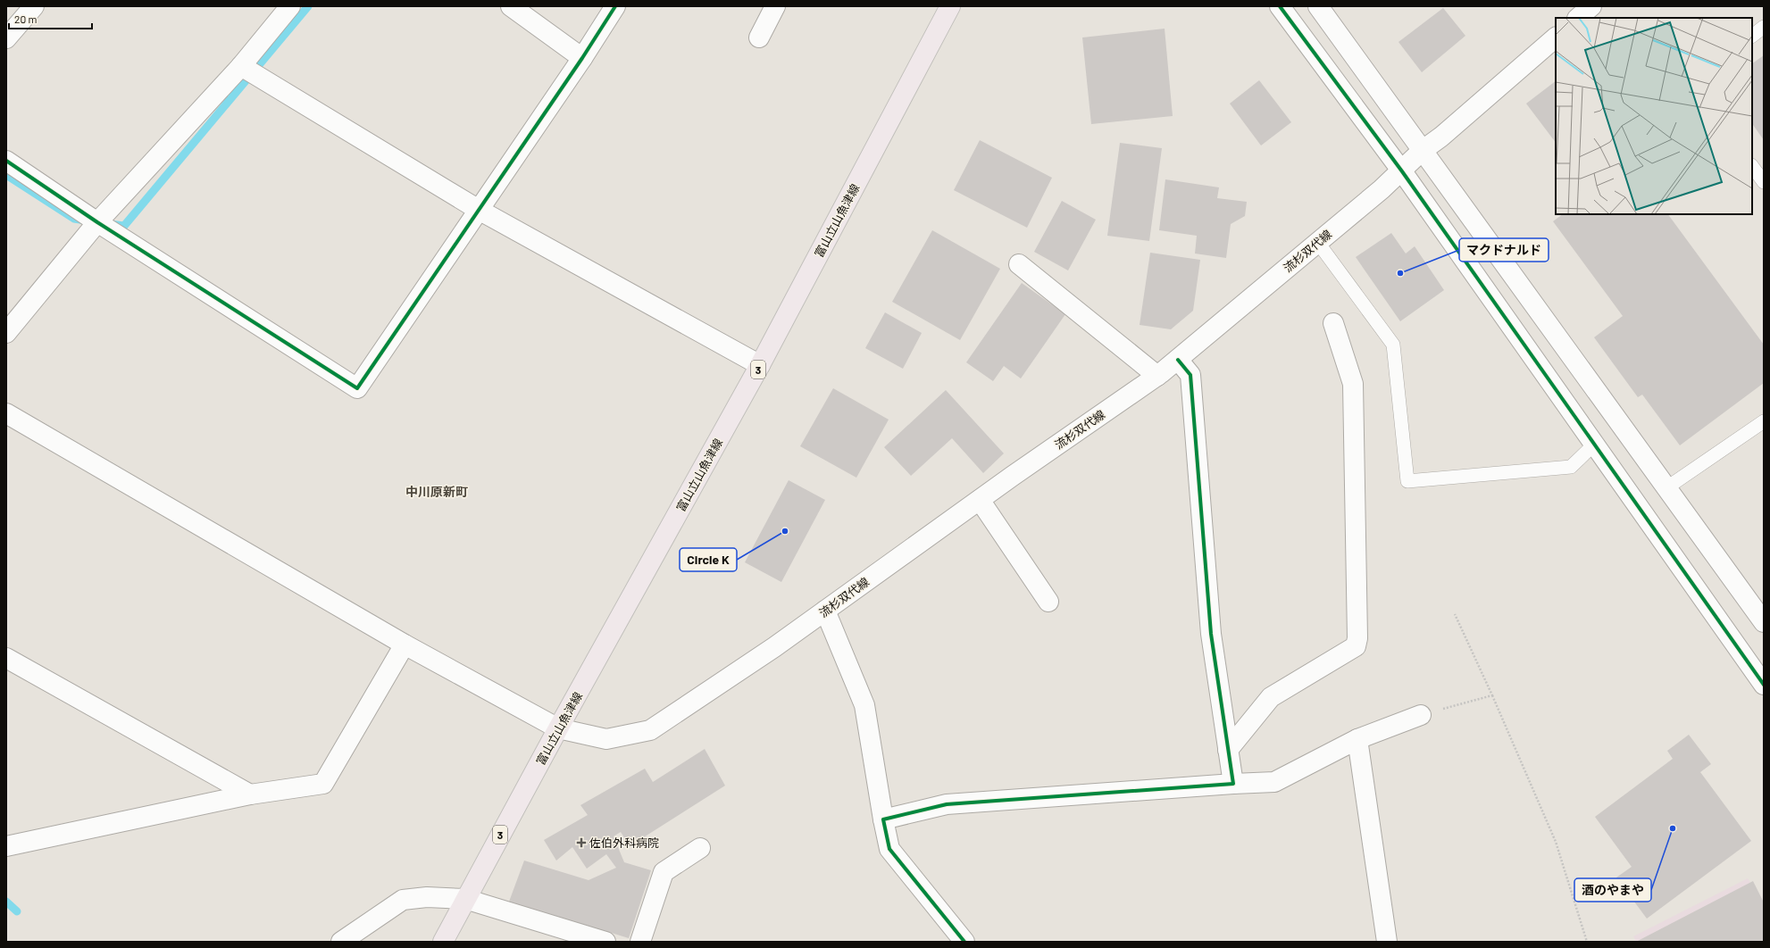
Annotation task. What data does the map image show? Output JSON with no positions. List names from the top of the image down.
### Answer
{
  "streets": {
    "main road": ["富山立山魚津線", "3"],
    "street": ["流杉双代線"]
  },
  "crossings": [
    ["富山立山魚津線", "流杉双代線"]
  ],
  "districts": ["中川原新町"],
  "places": {
    "other": ["マクドナルド", "Circle K", "酒のやまや"],
    "health": ["佐伯外科病院"]
  },
  "scale_bar": "20 m"
}
